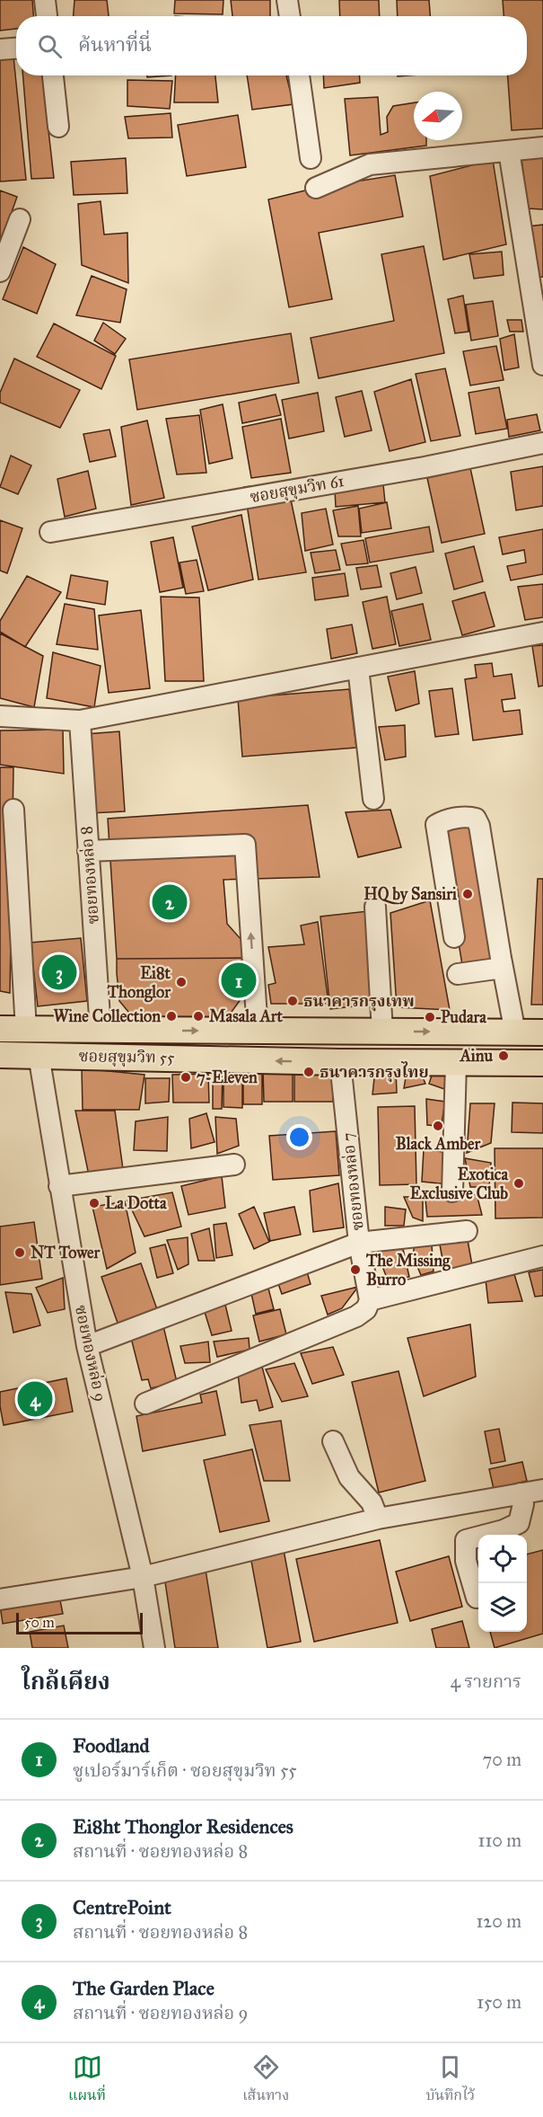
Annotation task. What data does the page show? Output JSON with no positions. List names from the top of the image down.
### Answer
{
  "streets": {
    "main road": ["ซอยสุขุมวิท 55"],
    "street": [
      "ซอยสุขุมวิท 61",
      "ซอยทองหล่อ 8",
      "ซอยทองหล่อ 7",
      "ซอยทองหล่อ 9"
    ]
  },
  "crossings": [
    ["ซอยทองหล่อ 8", "ซอยสุขุมวิท 55"],
    ["ซอยสุขุมวิท 55", "ซอยทองหล่อ 7"],
    ["ซอยสุขุมวิท 55", "ซอยทองหล่อ 9"]
  ],
  "places": [
    "HQ by Sansiri",
    "Ei8t Thonglor",
    "ธนาคารกรุงเทพ",
    "Wine Collection",
    "Masala Art",
    "Pudara",
    "Ainu",
    "ธนาคารกรุงไทย",
    "7-Eleven",
    "Black Amber",
    "Exotica Exclusive Club",
    "La Dotta",
    "NT Tower",
    "The Missing Burro"
  ],
  "scale_bar": "50 m",
  "north": "left",
  "page": {
    "search": "ค้นหาที่นี่",
    "pins": [
      "2",
      "3",
      "1",
      "4"
    ],
    "scale": "50 m",
    "heading": ["ใกล้เคียง", "4 รายการ"],
    "list": [
      {
        "mark": "1",
        "name": "Foodland",
        "note": "ซูเปอร์มาร์เก็ต · ซอยสุขุมวิท 55",
        "value": "70 m"
      },
      {
        "mark": "2",
        "name": "Ei8ht Thonglor Residences",
        "note": "สถานที่ · ซอยทองหล่อ 8",
        "value": "110 m"
      },
      {
        "mark": "3",
        "name": "CentrePoint",
        "note": "สถานที่ · ซอยทองหล่อ 8",
        "value": "120 m"
      },
      {
        "mark": "4",
        "name": "The Garden Place",
        "note": "สถานที่ · ซอยทองหล่อ 9",
        "value": "150 m"
      }
    ],
    "nav": ["แผนที่", "เส้นทาง", "บันทึกไว้"]
  }
}
